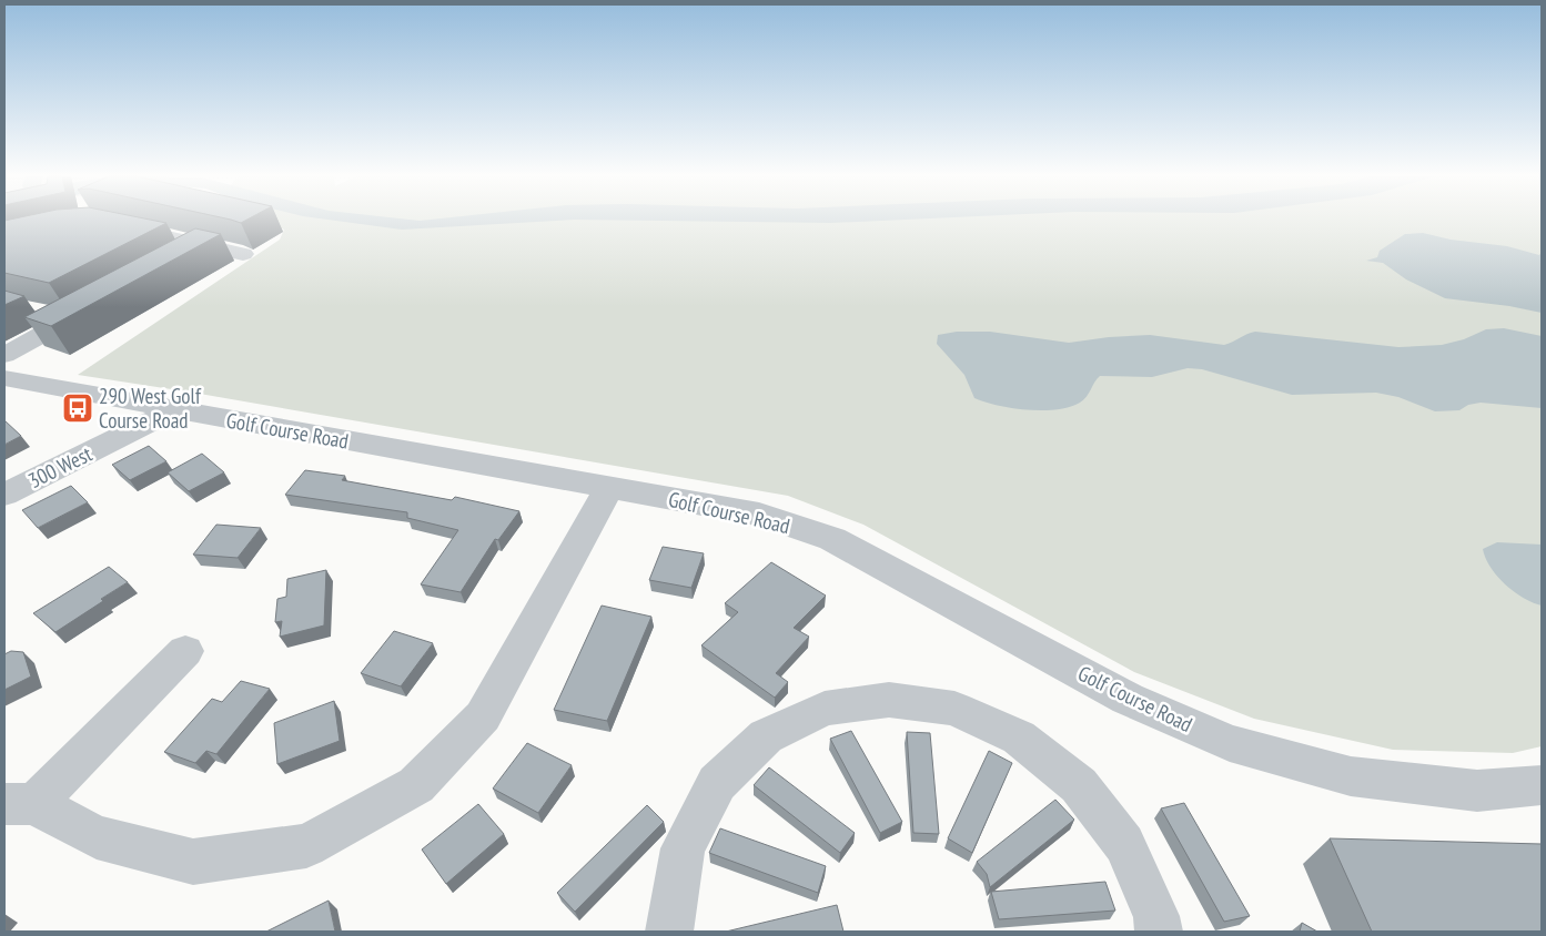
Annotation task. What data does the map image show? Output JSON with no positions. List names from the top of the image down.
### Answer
{
  "streets": {
    "street": ["Golf Course Road", "300 West"]
  },
  "crossings": [
    ["Golf Course Road", "300 West"]
  ],
  "places": {
    "bus stop": ["290 West Golf Course Road"]
  }
}
